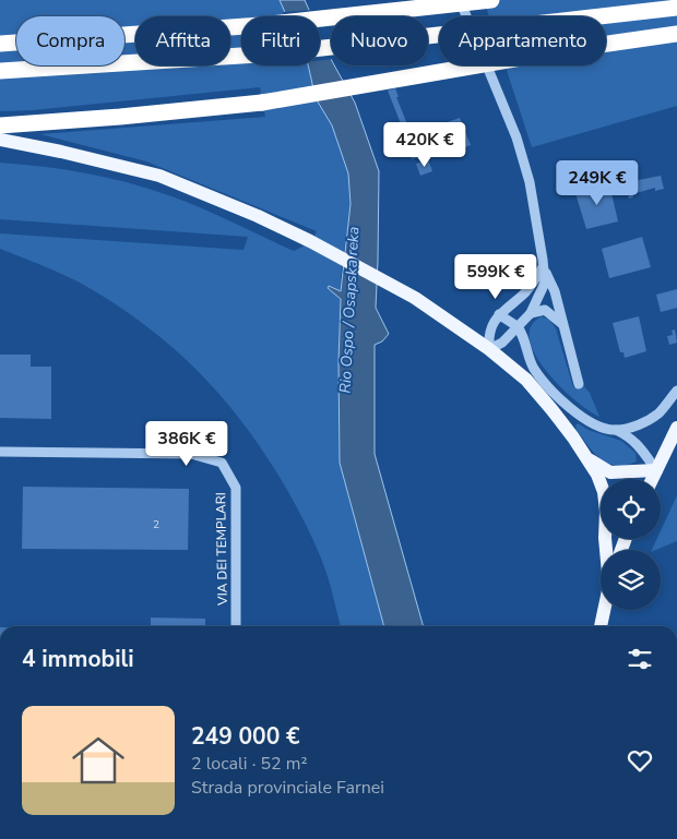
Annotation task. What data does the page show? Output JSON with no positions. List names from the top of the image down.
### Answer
{
  "streets": {
    "street": ["VIA DEI TEMPLARI"]
  },
  "water": ["Rio Ospo / Osapska reka"],
  "house_numbers": ["2"],
  "page": {
    "chip": [
      "Compra",
      "Affitta",
      "Filtri",
      "Nuovo",
      "Appartamento"
    ],
    "price": [
      "420K €",
      "249K €",
      "599K €",
      "386K €"
    ],
    "heading": "4 immobili",
    "list": [
      {
        "name": "249 000 €",
        "note": "2 locali · 52 m² · Strada provinciale Farnei"
      }
    ]
  }
}
